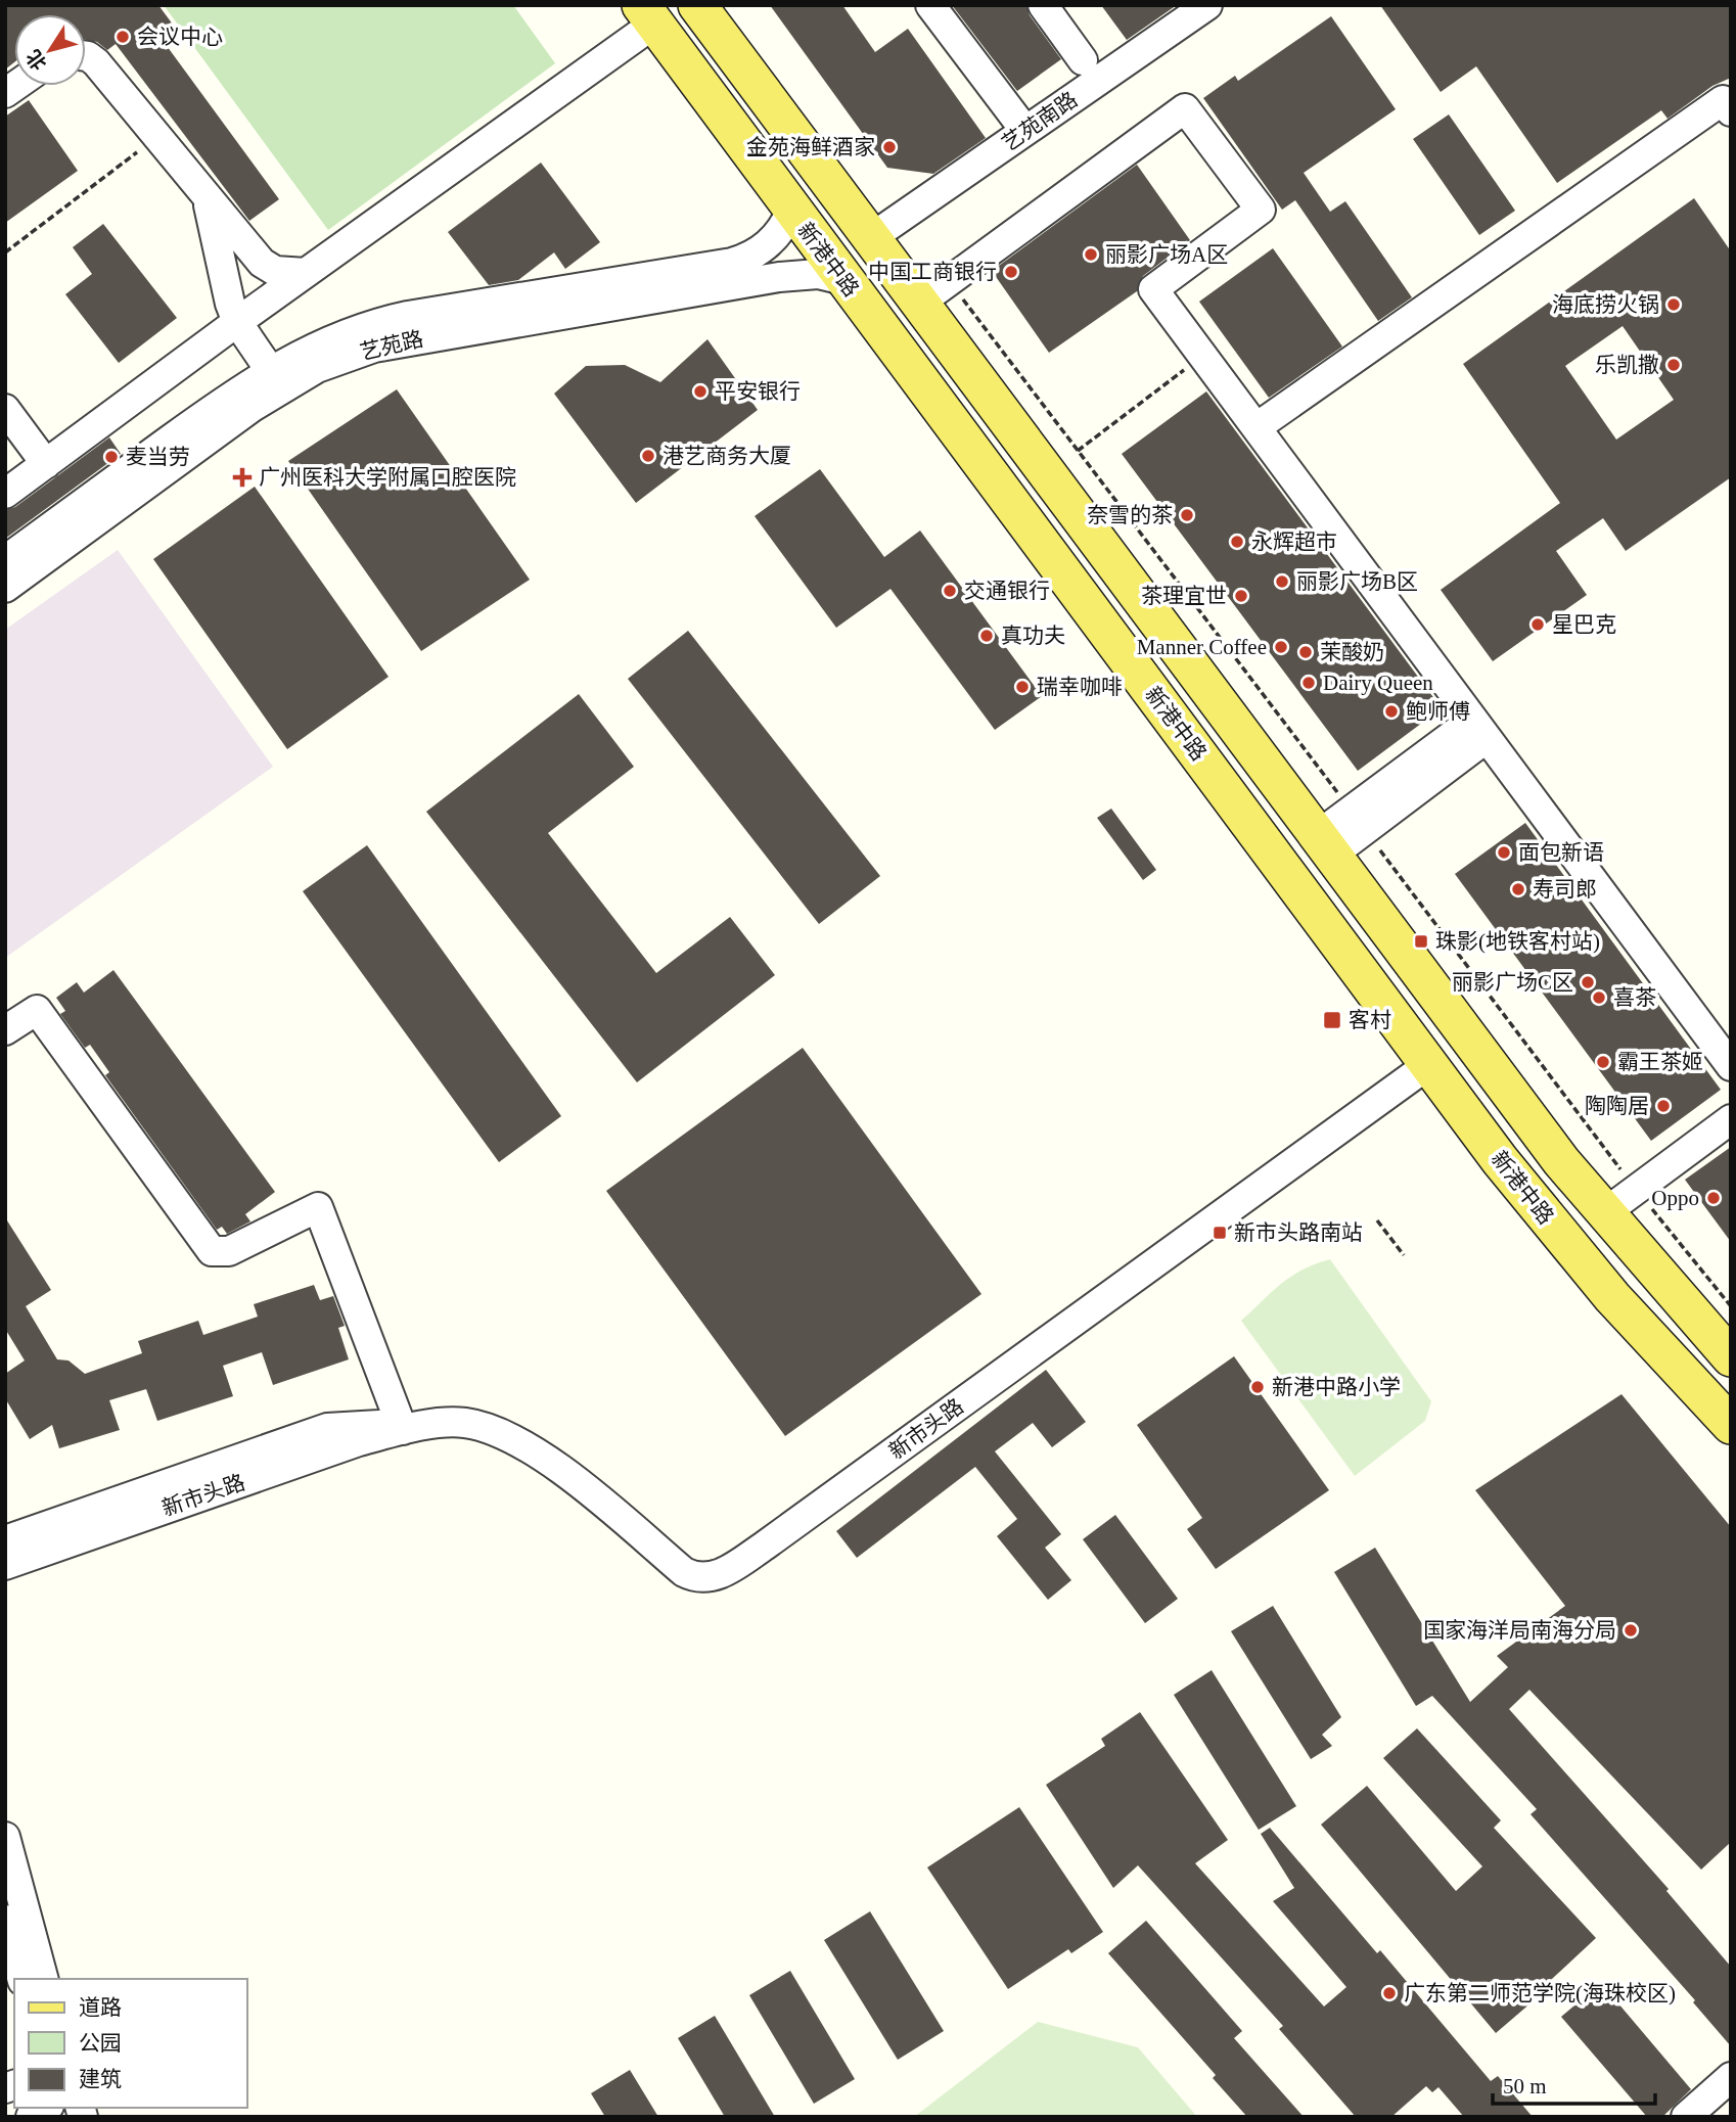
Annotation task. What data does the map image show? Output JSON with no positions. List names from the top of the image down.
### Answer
{
  "streets": {
    "main road": ["新港中路"],
    "street": ["艺苑南路", "艺苑路", "新市头路"]
  },
  "crossings": [
    ["新港中路", "艺苑路"],
    ["新港中路", "新市头路"]
  ],
  "places": {
    "other": [
      "会议中心",
      "金苑海鲜酒家",
      "丽影广场A区",
      "中国工商银行",
      "海底捞火锅",
      "乐凯撒",
      "平安银行",
      "港艺商务大厦",
      "麦当劳",
      "奈雪的茶",
      "永辉超市",
      "丽影广场B区",
      "交通银行",
      "茶理宜世",
      "星巴克",
      "真功夫",
      "Manner Coffee",
      "茉酸奶",
      "Dairy Queen",
      "瑞幸咖啡",
      "鲍师傅",
      "面包新语",
      "寿司郎",
      "丽影广场C区",
      "喜茶",
      "霸王茶姬",
      "陶陶居",
      "Oppo",
      "新港中路小学",
      "国家海洋局南海分局",
      "广东第二师范学院(海珠校区)"
    ],
    "health": ["广州医科大学附属口腔医院"],
    "transit": ["珠影(地铁客村站)", "客村", "新市头路南站"]
  },
  "legend": ["道路", "公园", "建筑"],
  "scale_bar": "50 m",
  "north": "bottom left"
}
